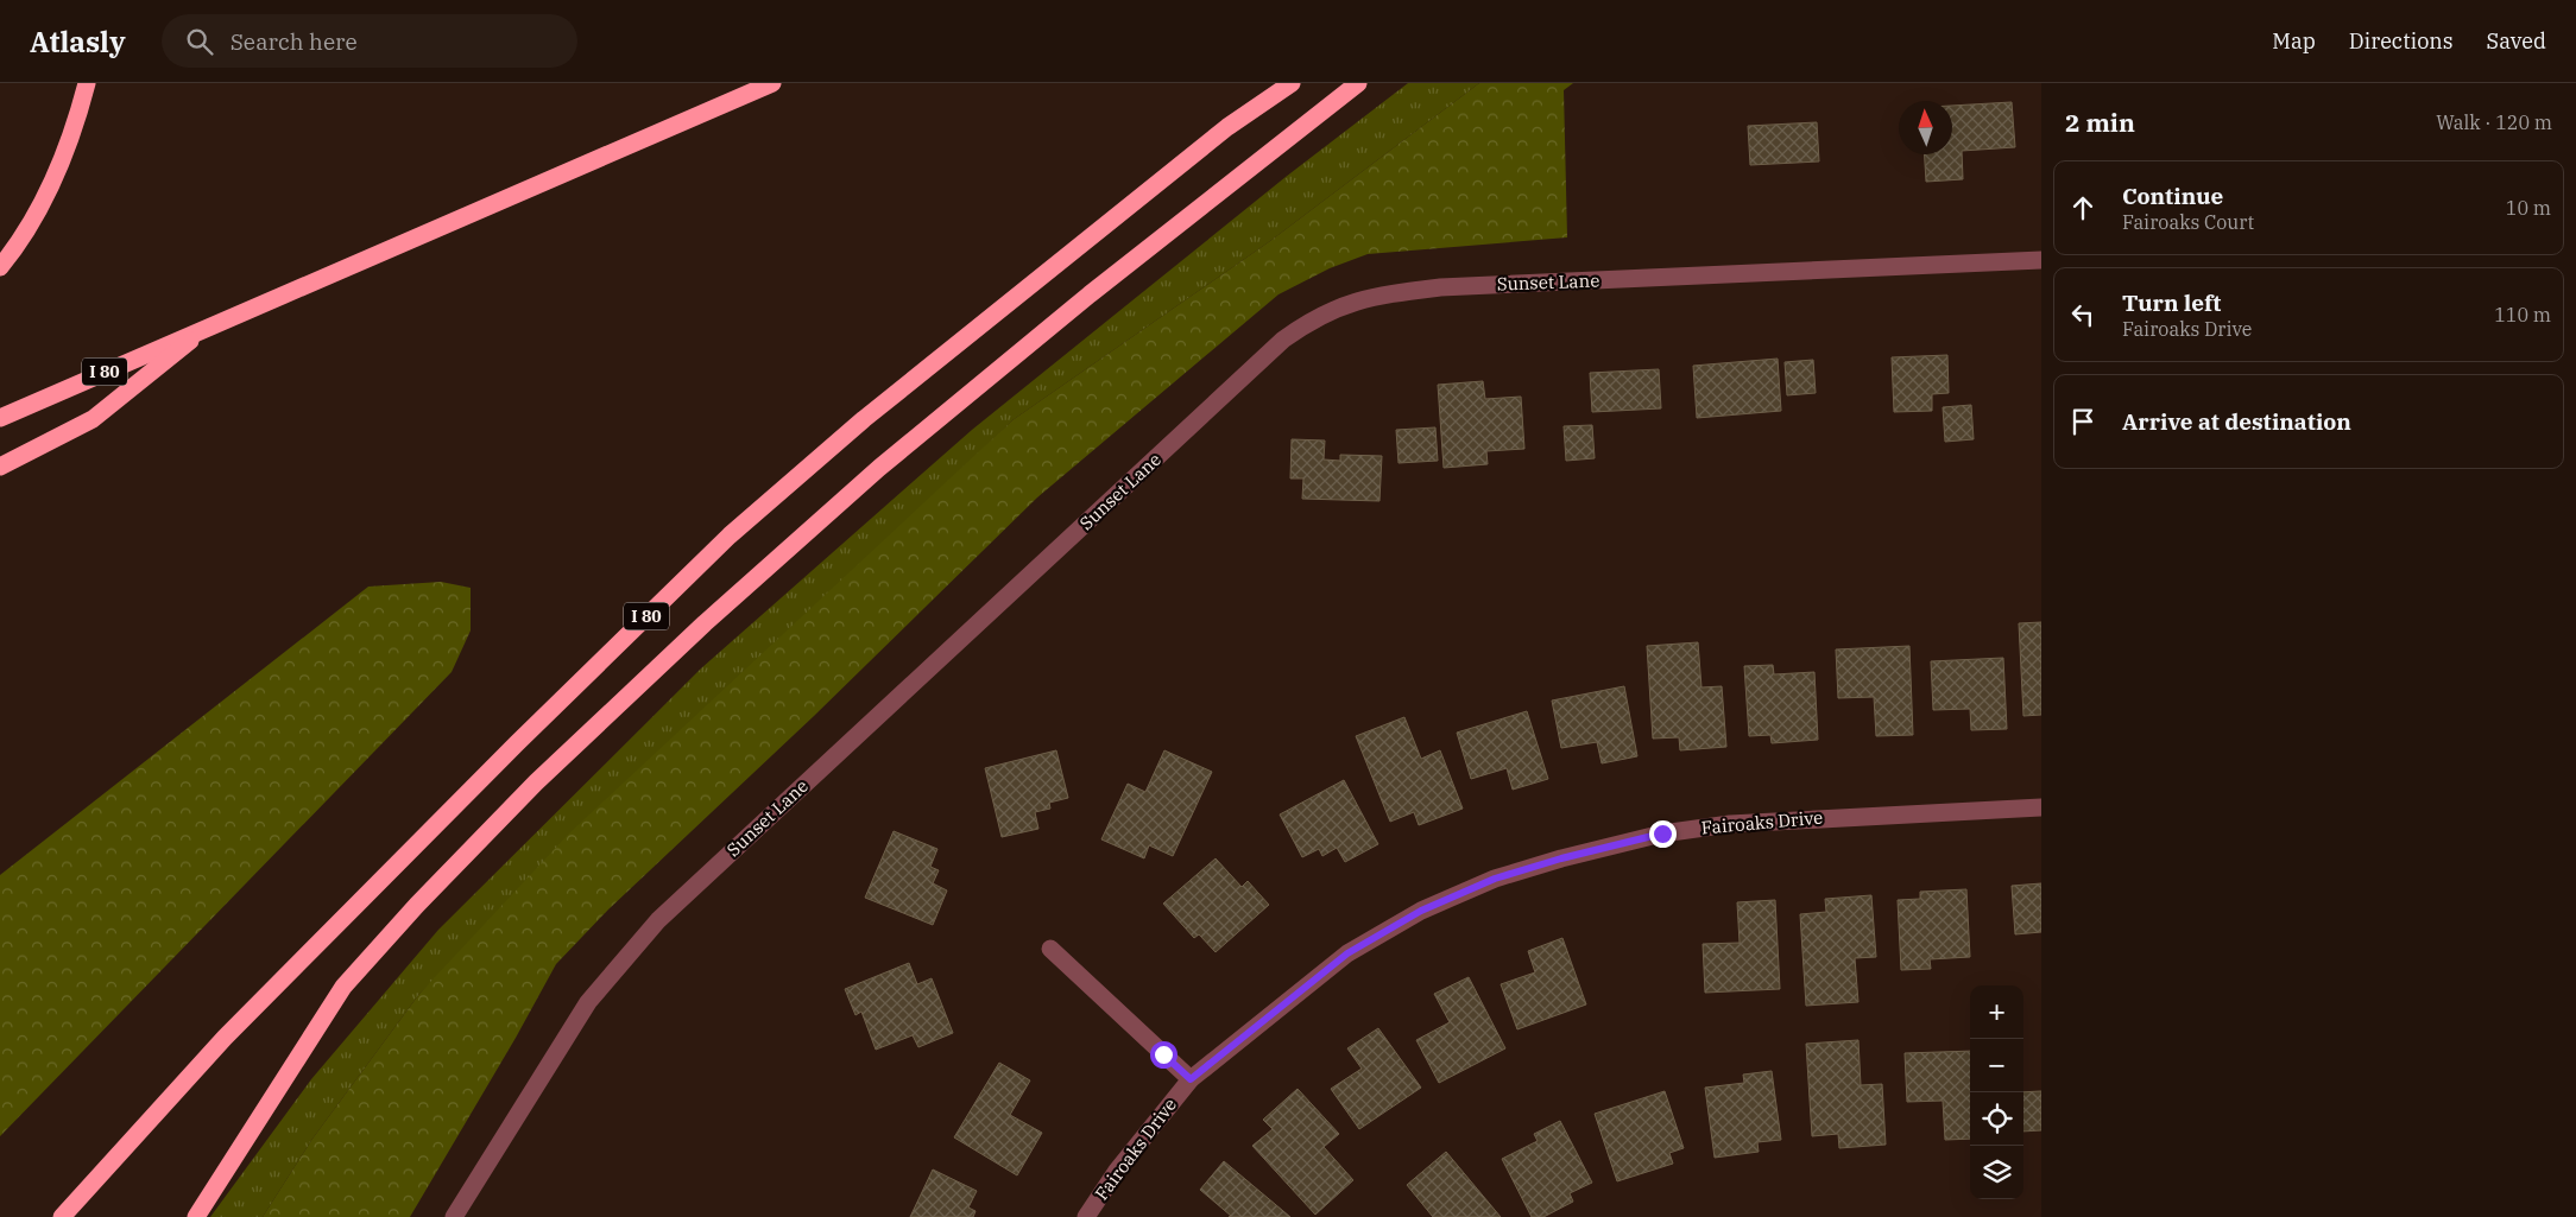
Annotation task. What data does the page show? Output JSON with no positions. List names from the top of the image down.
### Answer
{
  "streets": {
    "highway": ["I 80"],
    "street": ["Sunset Lane", "Fairoaks Drive"]
  },
  "north": "top",
  "page": {
    "header": "Atlasly",
    "search": "Search here",
    "nav": ["Map", "Directions", "Saved"],
    "heading": ["2 min", "Walk · 120 m"],
    "list": [
      ["Continue", "Fairoaks Court", "10 m"],
      ["Turn left", "Fairoaks Drive", "110 m"],
      "Arrive at destination"
    ],
    "map_buttons": ["+", "−"]
  }
}
